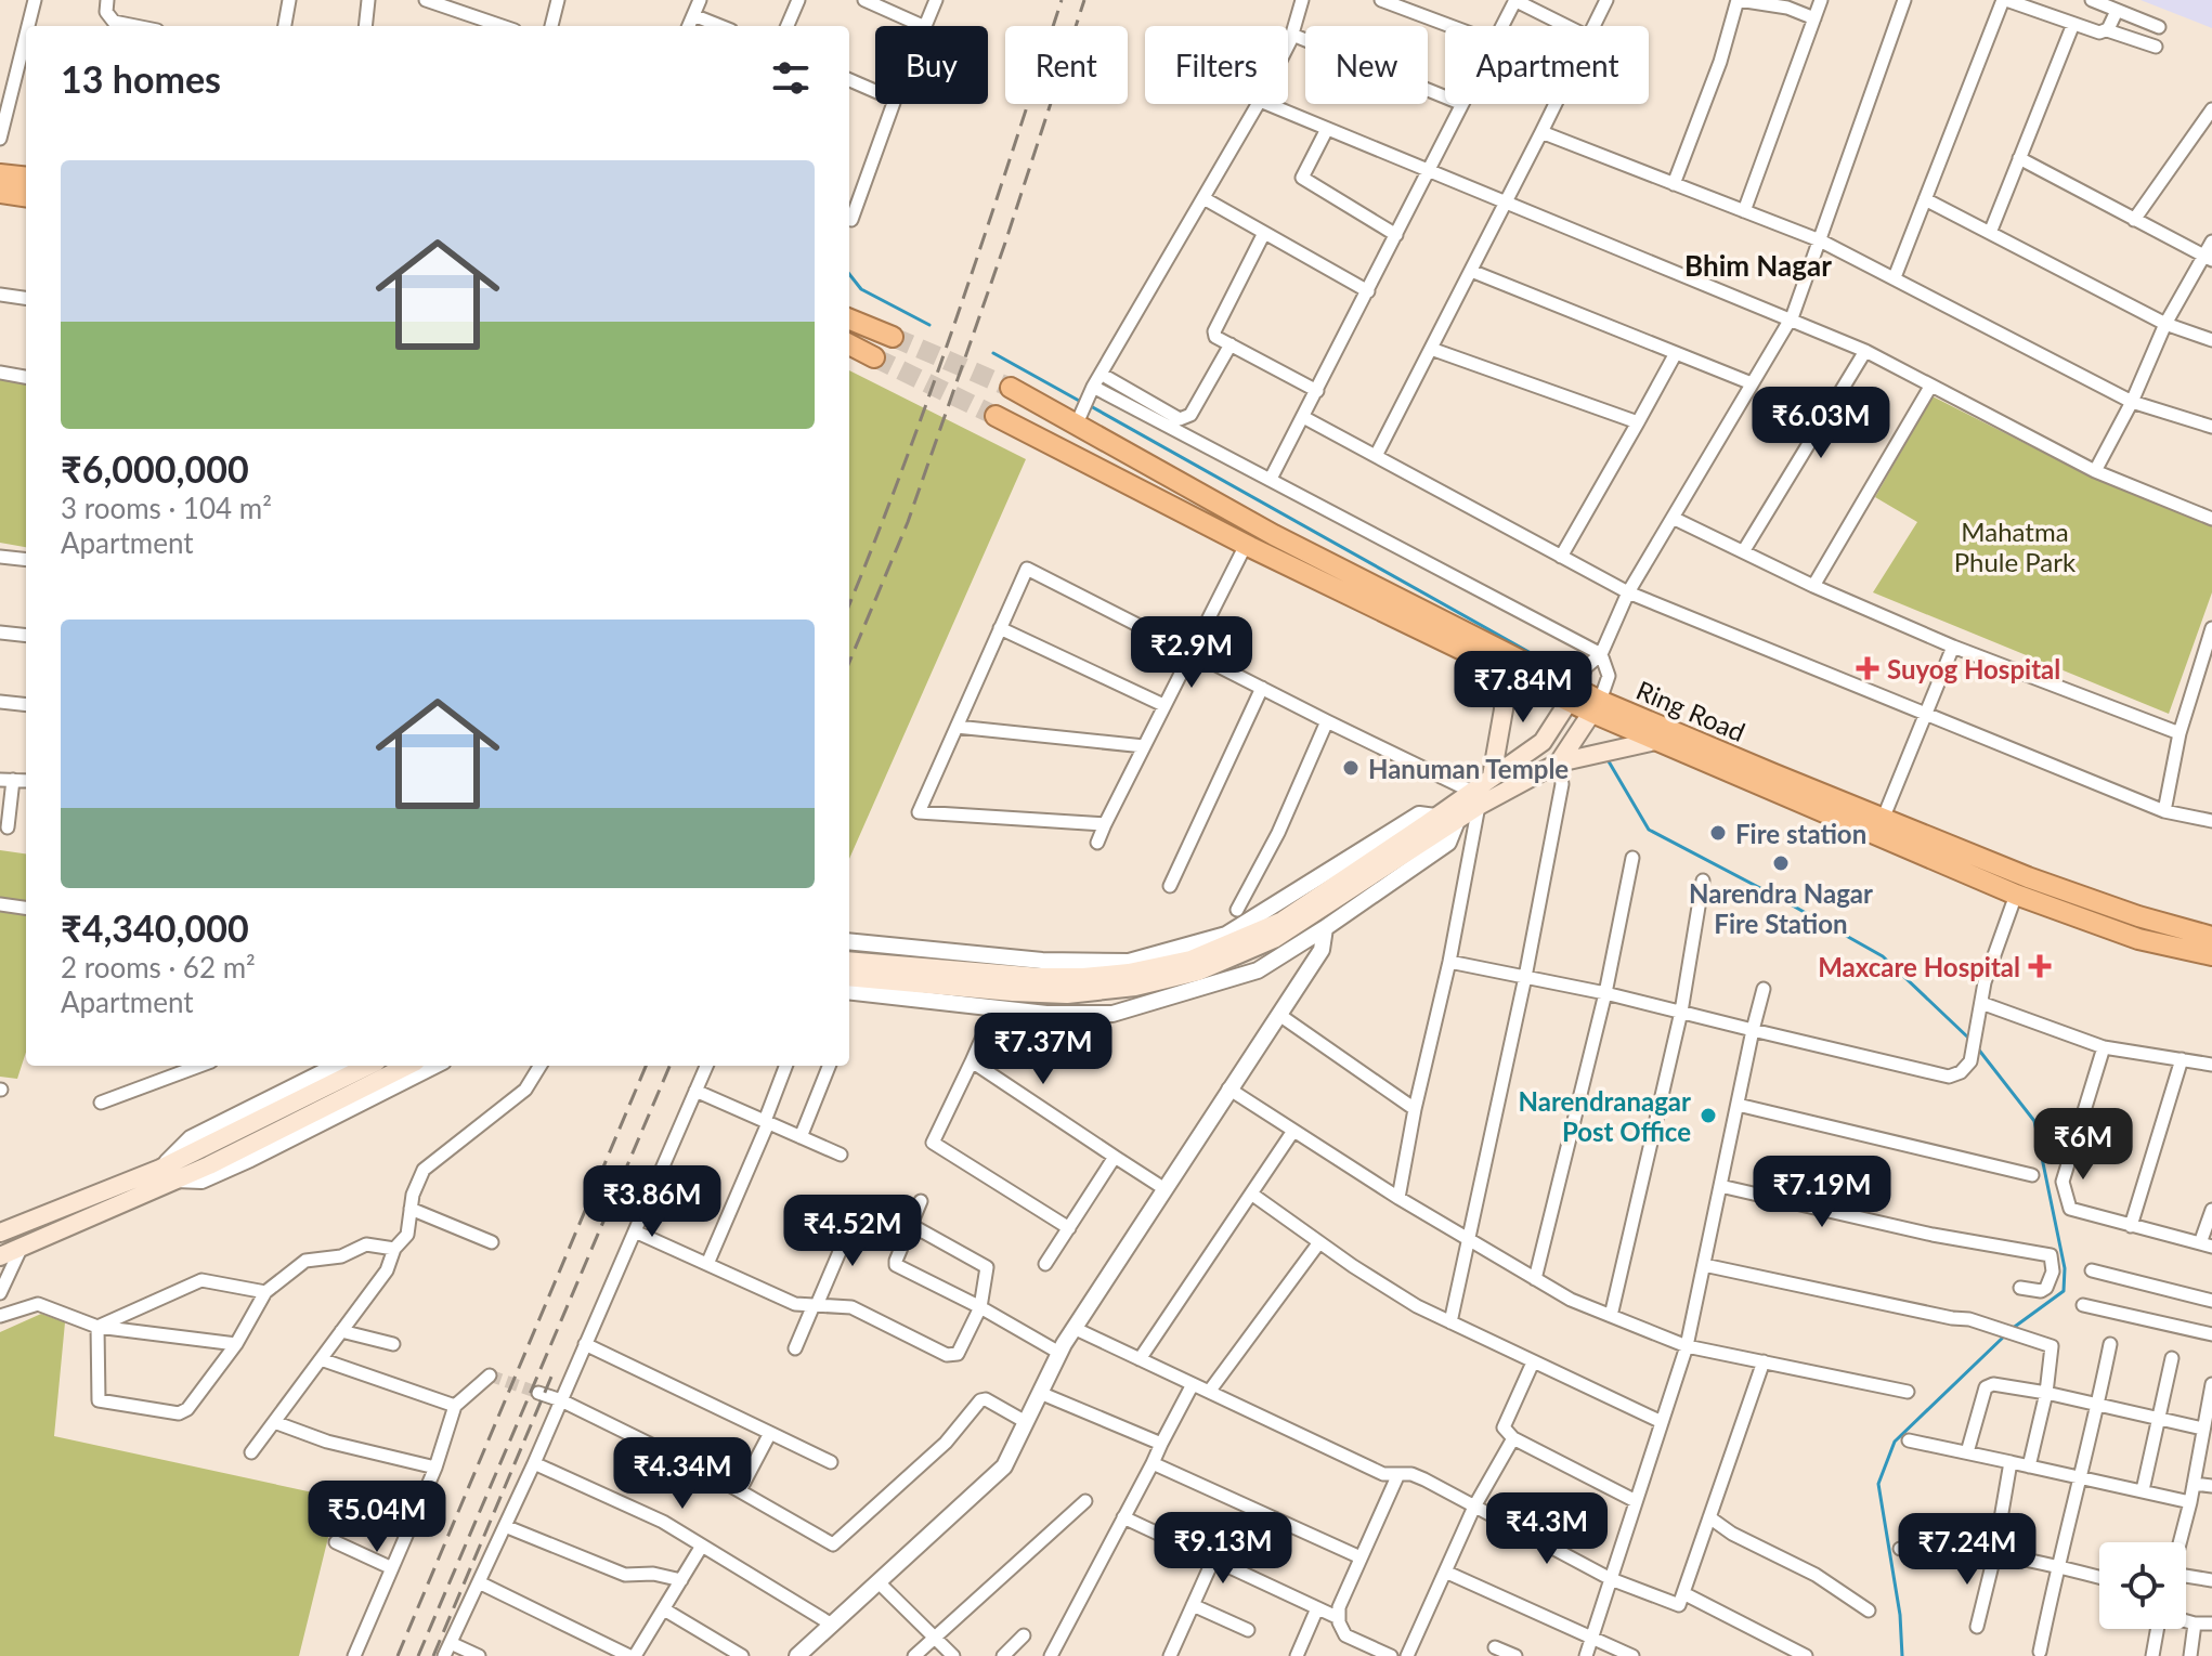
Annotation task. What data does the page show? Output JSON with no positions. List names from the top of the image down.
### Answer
{
  "streets": {
    "highway": ["Ring Road"]
  },
  "districts": ["Bhim Nagar"],
  "parks": ["Mahatma Phule Park"],
  "places": {
    "health": ["Suyog Hospital", "Maxcare Hospital"],
    "other": [
      "Hanuman Temple",
      "Fire station",
      "Narendra Nagar Fire Station",
      "Narendranagar Post Office"
    ]
  },
  "page": {
    "chip": [
      "Buy",
      "Rent",
      "Filters",
      "New",
      "Apartment"
    ],
    "heading": "13 homes",
    "list": [
      {
        "name": "₹6,000,000",
        "note": "3 rooms · 104 m² · Apartment"
      },
      {
        "name": "₹4,340,000",
        "note": "2 rooms · 62 m² · Apartment"
      }
    ],
    "price": [
      "₹6.03M",
      "₹2.9M",
      "₹7.84M",
      "₹7.37M",
      "₹6M",
      "₹7.19M",
      "₹3.86M",
      "₹4.52M",
      "₹4.34M",
      "₹5.04M",
      "₹4.3M",
      "₹9.13M",
      "₹7.24M"
    ]
  }
}
